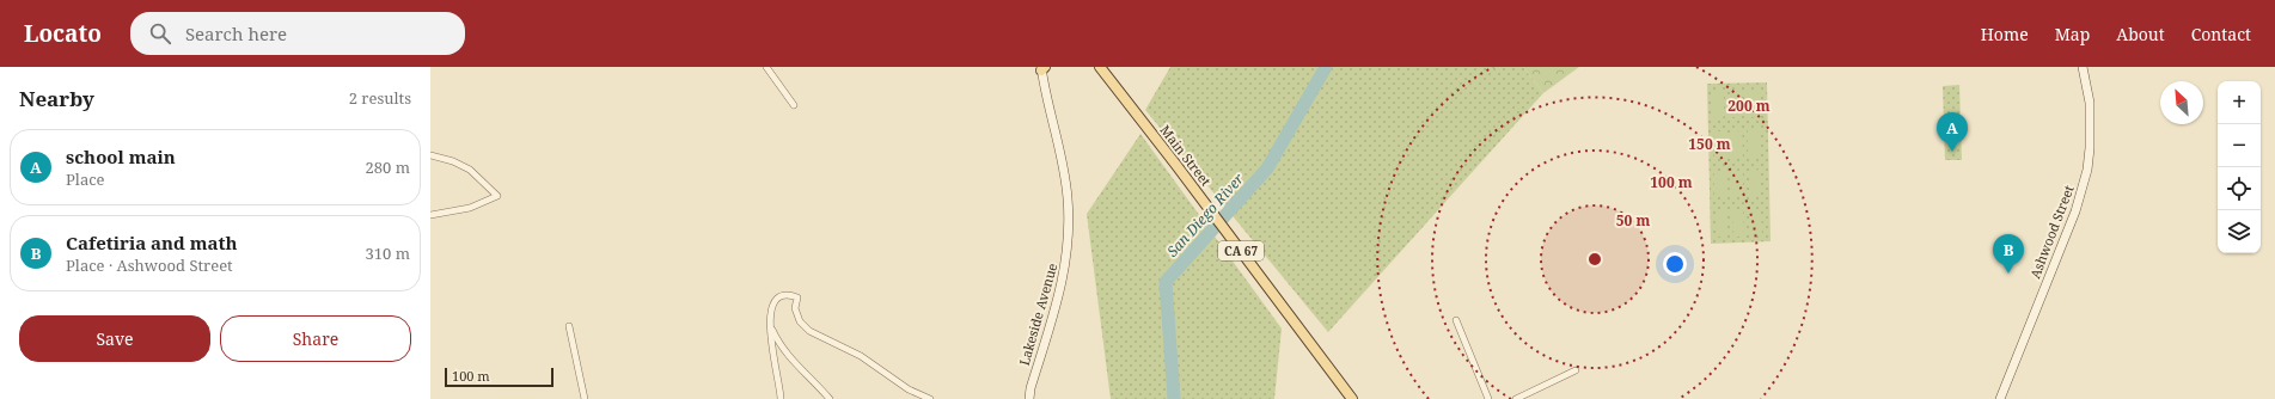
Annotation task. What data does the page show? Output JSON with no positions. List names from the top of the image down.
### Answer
{
  "streets": {
    "main road": [
      "Main Street",
      "Ashwood Street",
      "CA 67",
      "Lakeside Avenue"
    ]
  },
  "water": ["San Diego River"],
  "scale_bar": "100 m",
  "north": "top left",
  "page": {
    "header": "Locato",
    "search": "Search here",
    "nav": [
      "Home",
      "Map",
      "About",
      "Contact"
    ],
    "heading": ["Nearby", "2 results"],
    "map_buttons": ["+", "−"],
    "pins": ["A", "B"],
    "list": [
      {
        "mark": "A",
        "name": "school main",
        "note": "Place",
        "value": "280 m"
      },
      {
        "mark": "B",
        "name": "Cafetiria and math",
        "note": "Place · Ashwood Street",
        "value": "310 m"
      }
    ],
    "buttons": ["Save", "Share"],
    "scale": "100 m"
  },
  "rings": [
    "200 m",
    "150 m",
    "100 m",
    "50 m"
  ]
}
